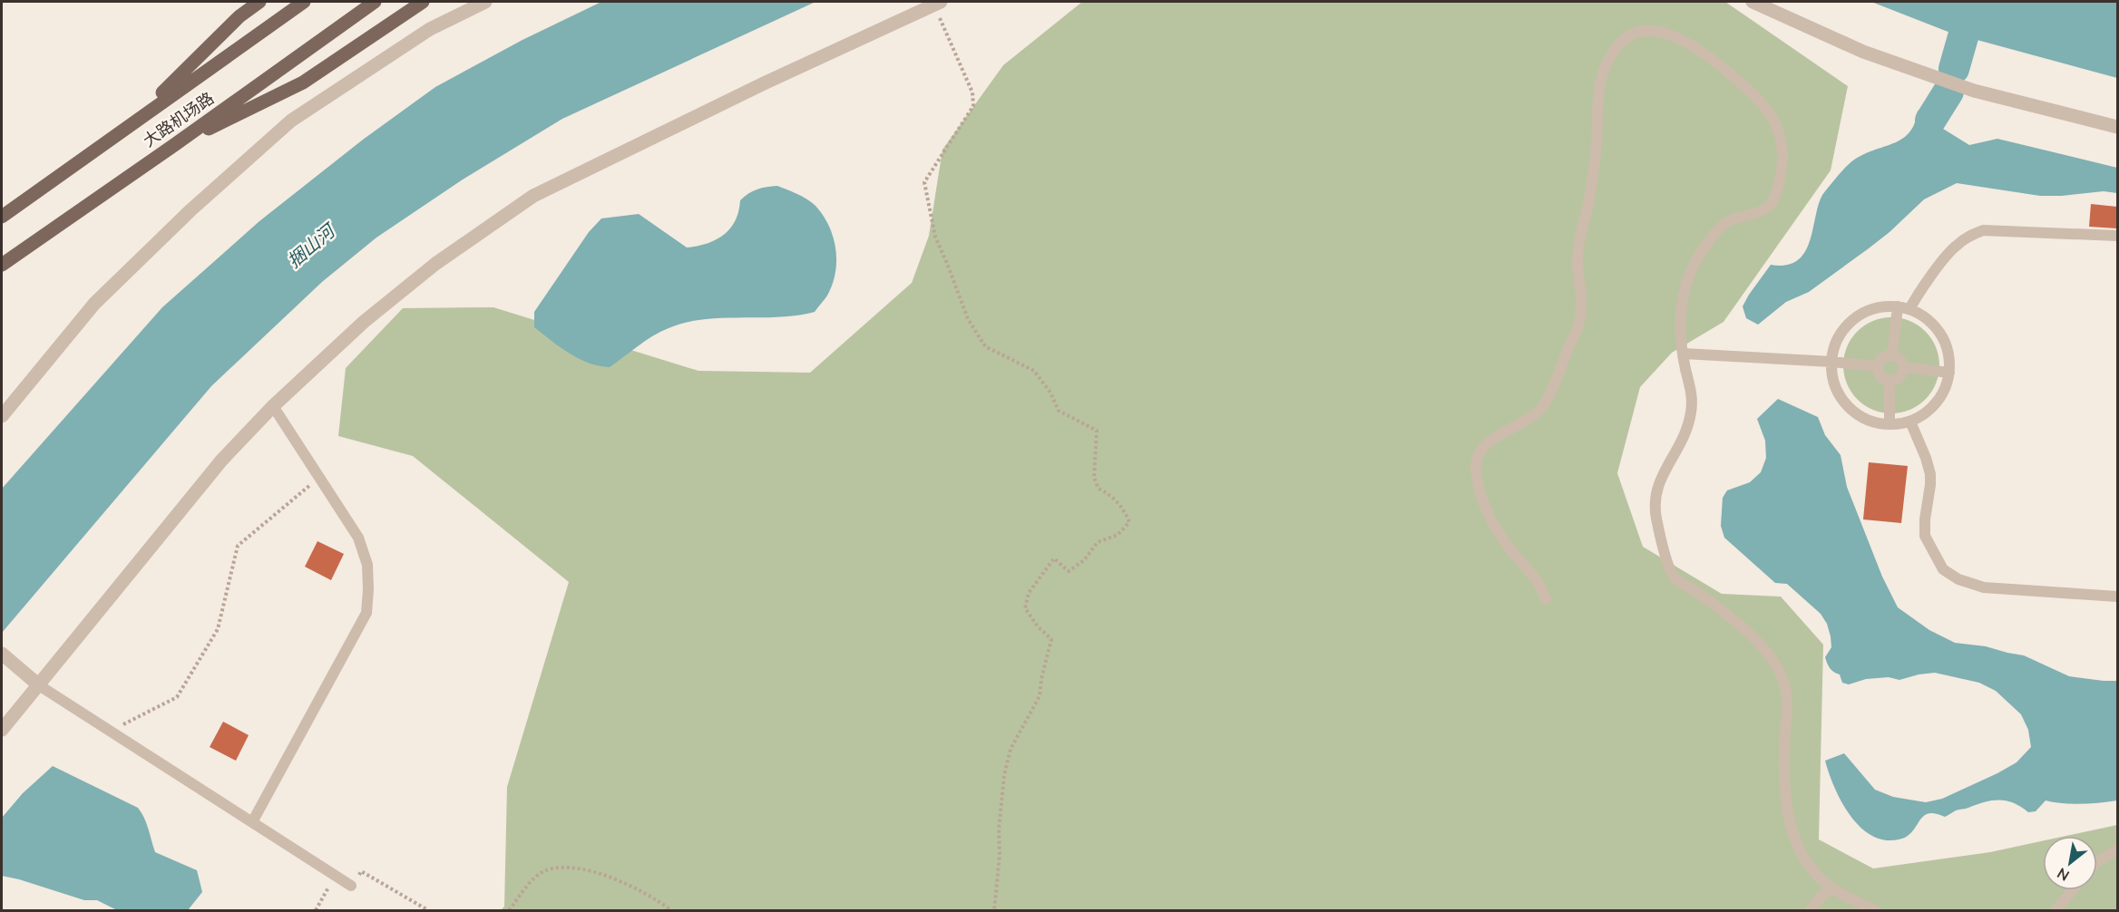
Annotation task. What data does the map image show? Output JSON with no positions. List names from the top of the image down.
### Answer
{
  "streets": {
    "main road": ["大路机场路"]
  },
  "water": ["捆山河"],
  "north": "bottom left"
}
